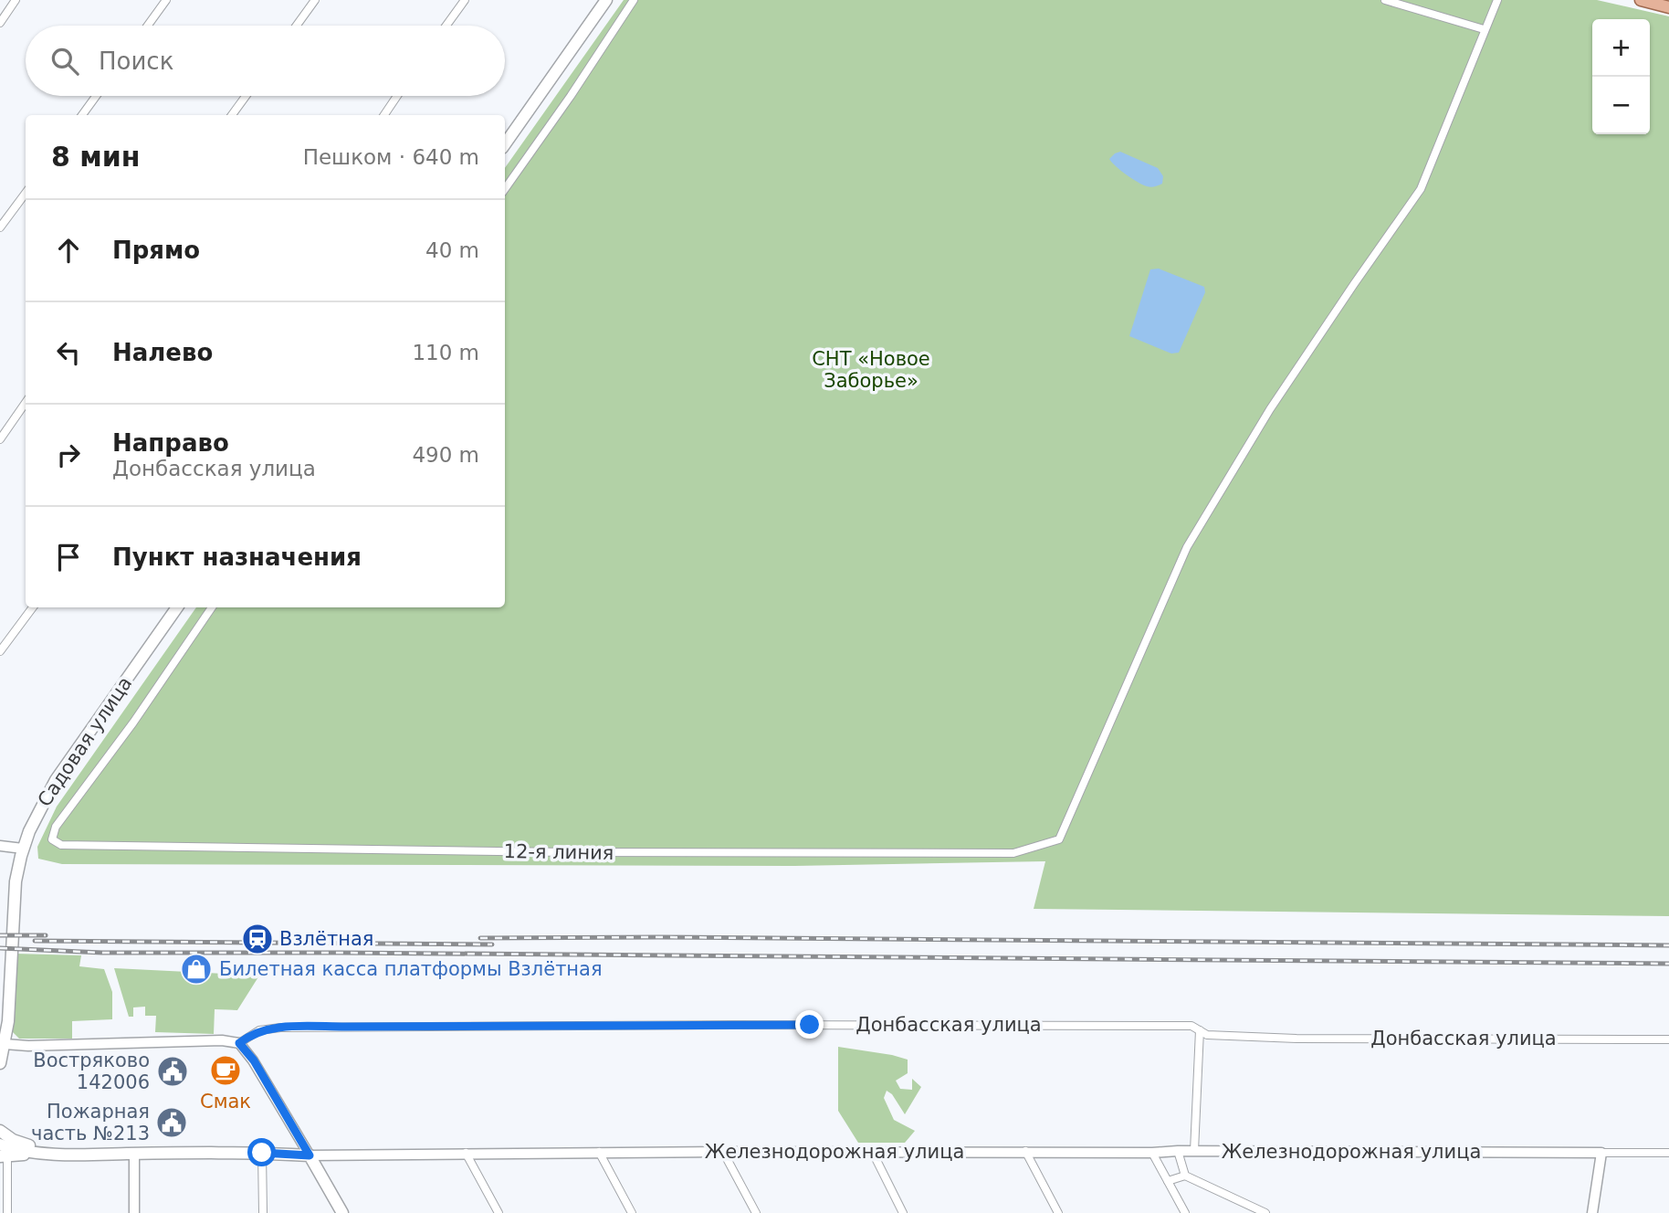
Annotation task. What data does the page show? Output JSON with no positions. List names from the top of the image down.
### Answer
{
  "streets": {
    "main road": ["Садовая улица", "Железнодорожная улица"],
    "street": ["12-я линия", "Донбасская улица"]
  },
  "parks": ["СНТ «Новое Заборье»"],
  "places": {
    "station": ["Взлётная"],
    "shop": ["Билетная касса платформы Взлётная"],
    "cafe": ["Смак"],
    "public building": ["Востряково 142006", "Пожарная часть №213"]
  },
  "page": {
    "map_buttons": ["+", "−"],
    "search": "Поиск",
    "heading": ["8 мин", "Пешком · 640 m"],
    "list": [
      ["Прямо", "40 m"],
      ["Налево", "110 m"],
      ["Направо", "Донбасская улица", "490 m"],
      "Пункт назначения"
    ]
  }
}
